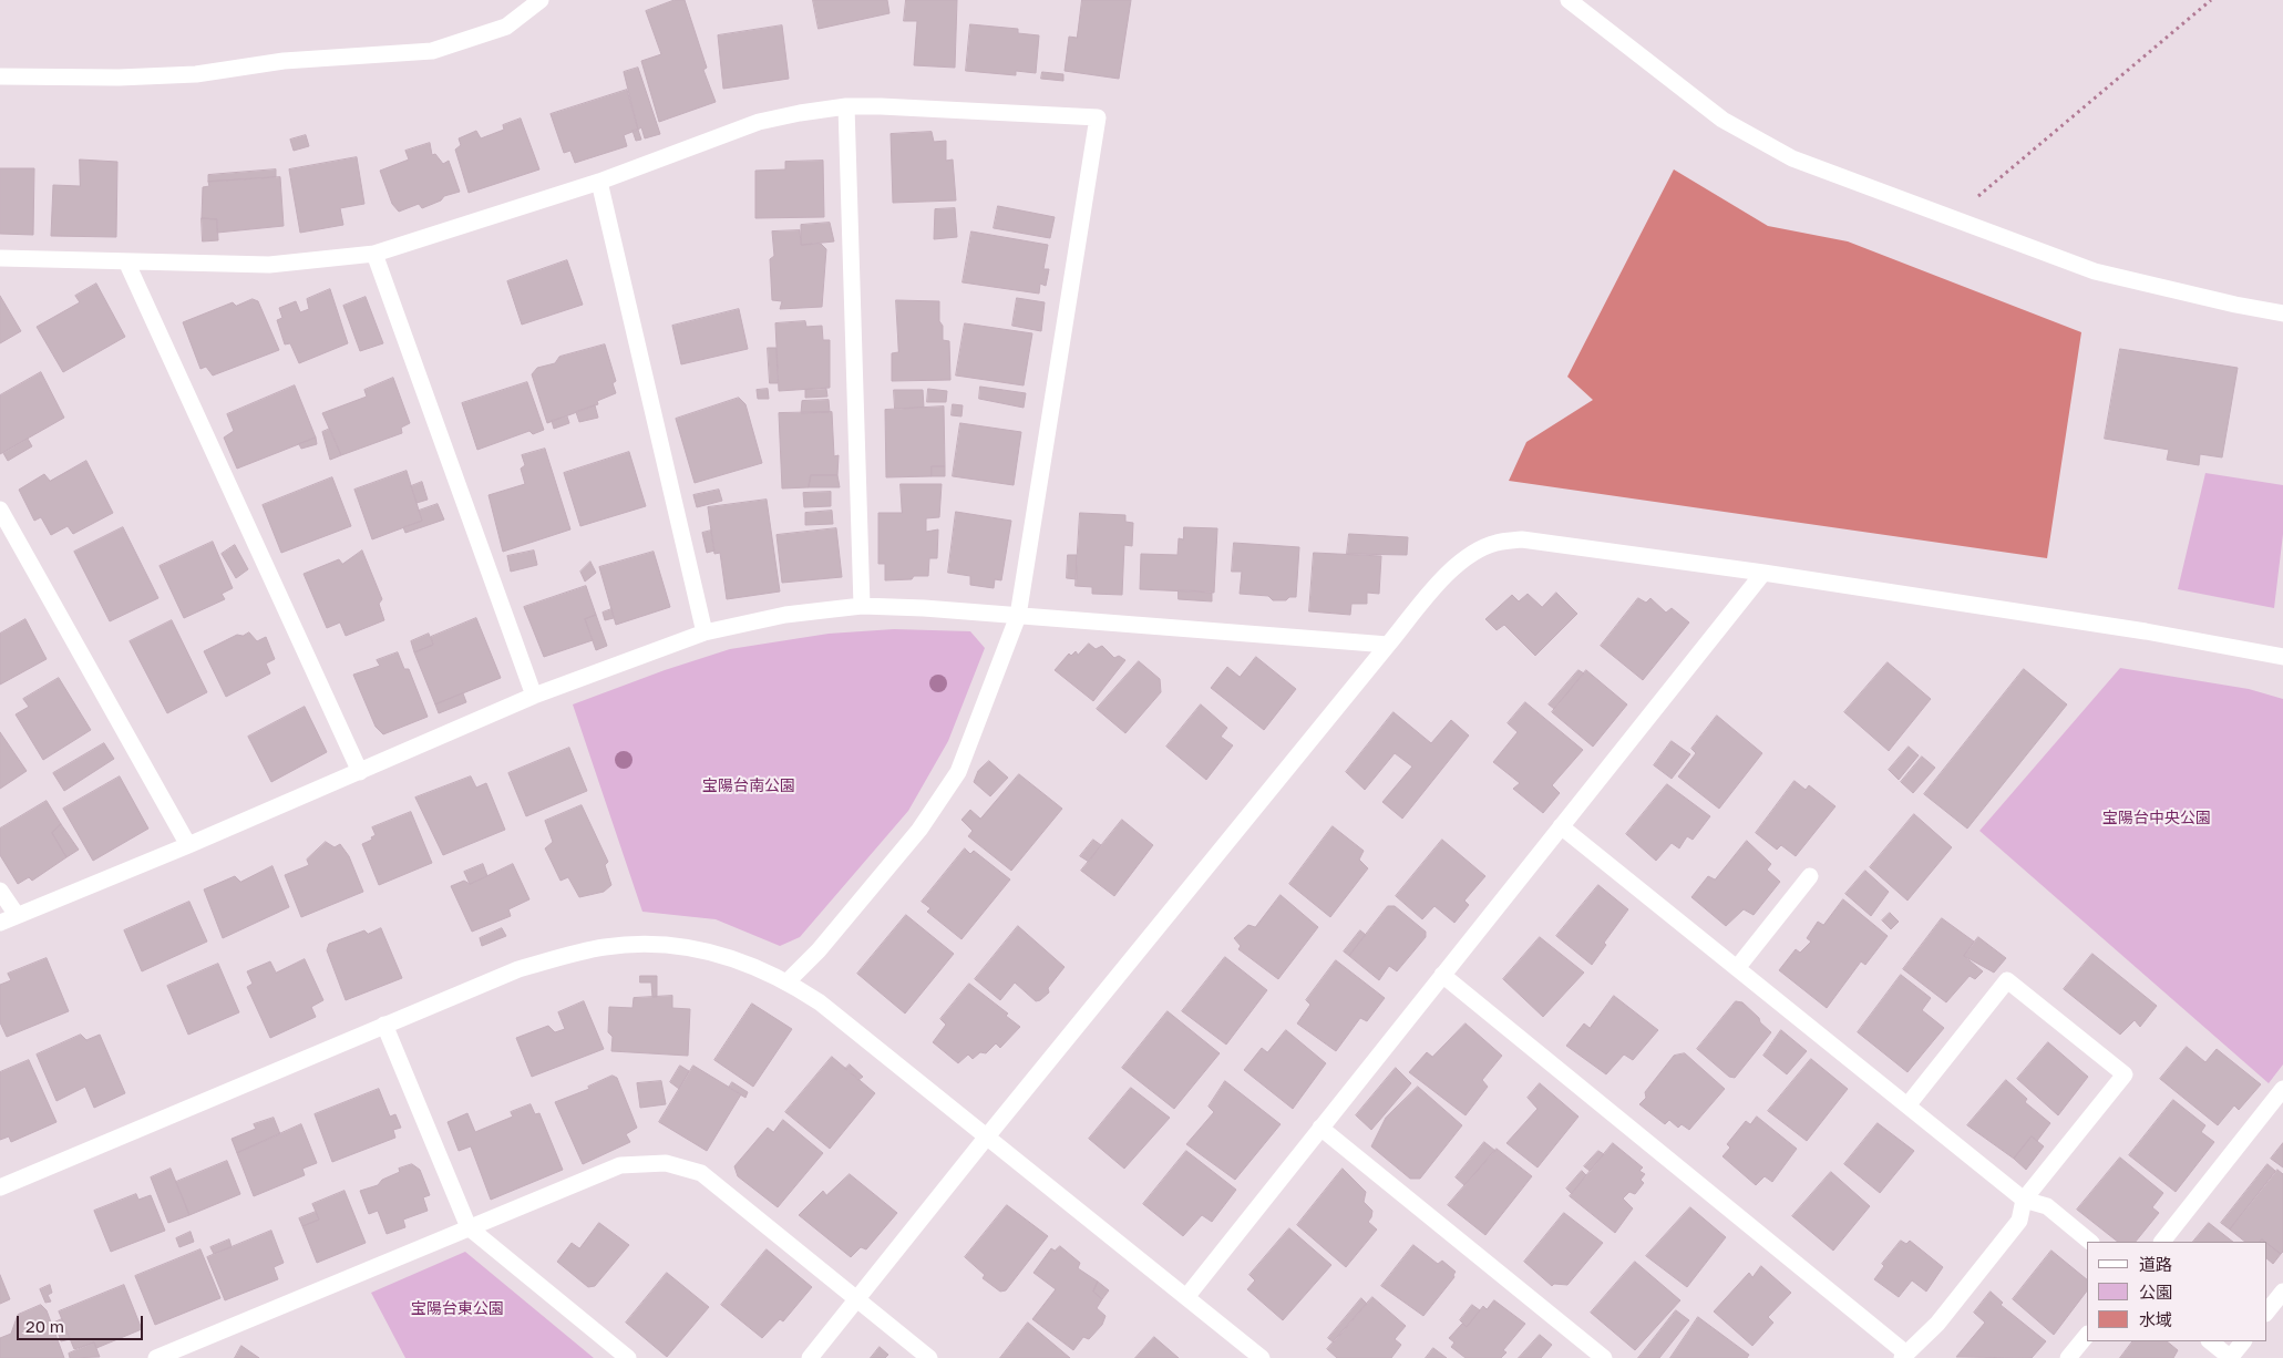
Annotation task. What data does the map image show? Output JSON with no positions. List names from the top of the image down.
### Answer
{
  "parks": ["宝陽台南公園", "宝陽台中央公園", "宝陽台東公園"],
  "legend": ["道路", "公園", "水域"],
  "scale_bar": "20 m"
}
